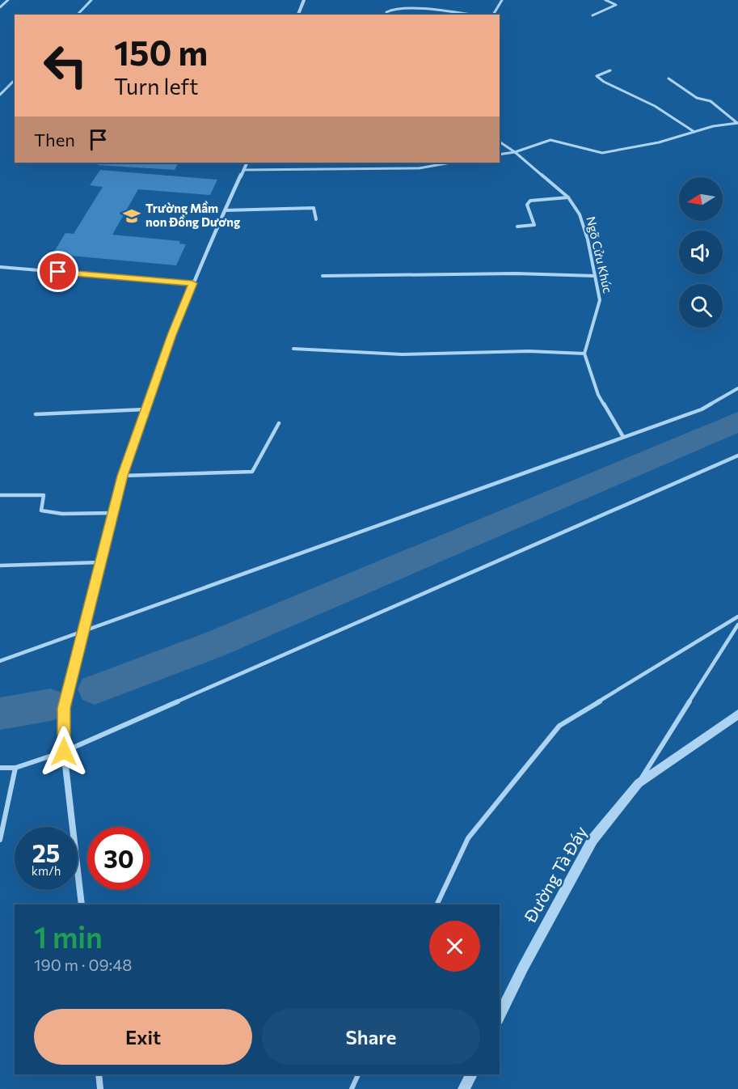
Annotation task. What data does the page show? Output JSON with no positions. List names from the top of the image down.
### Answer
{
  "streets": {
    "street": ["Đường Tà Đáy"],
    "lane": ["Ngõ Cửu Khúc"]
  },
  "places": {
    "school or university": ["Trường Mầm non Đồng Dương"]
  },
  "north": "left",
  "page": {
    "turn": ["150 m", "Turn left"],
    "then": "Then",
    "speed": "25 km/h",
    "limit": "30",
    "heading": ["1 min", "190 m · 09:48"],
    "buttons": ["Exit", "Share"]
  }
}
